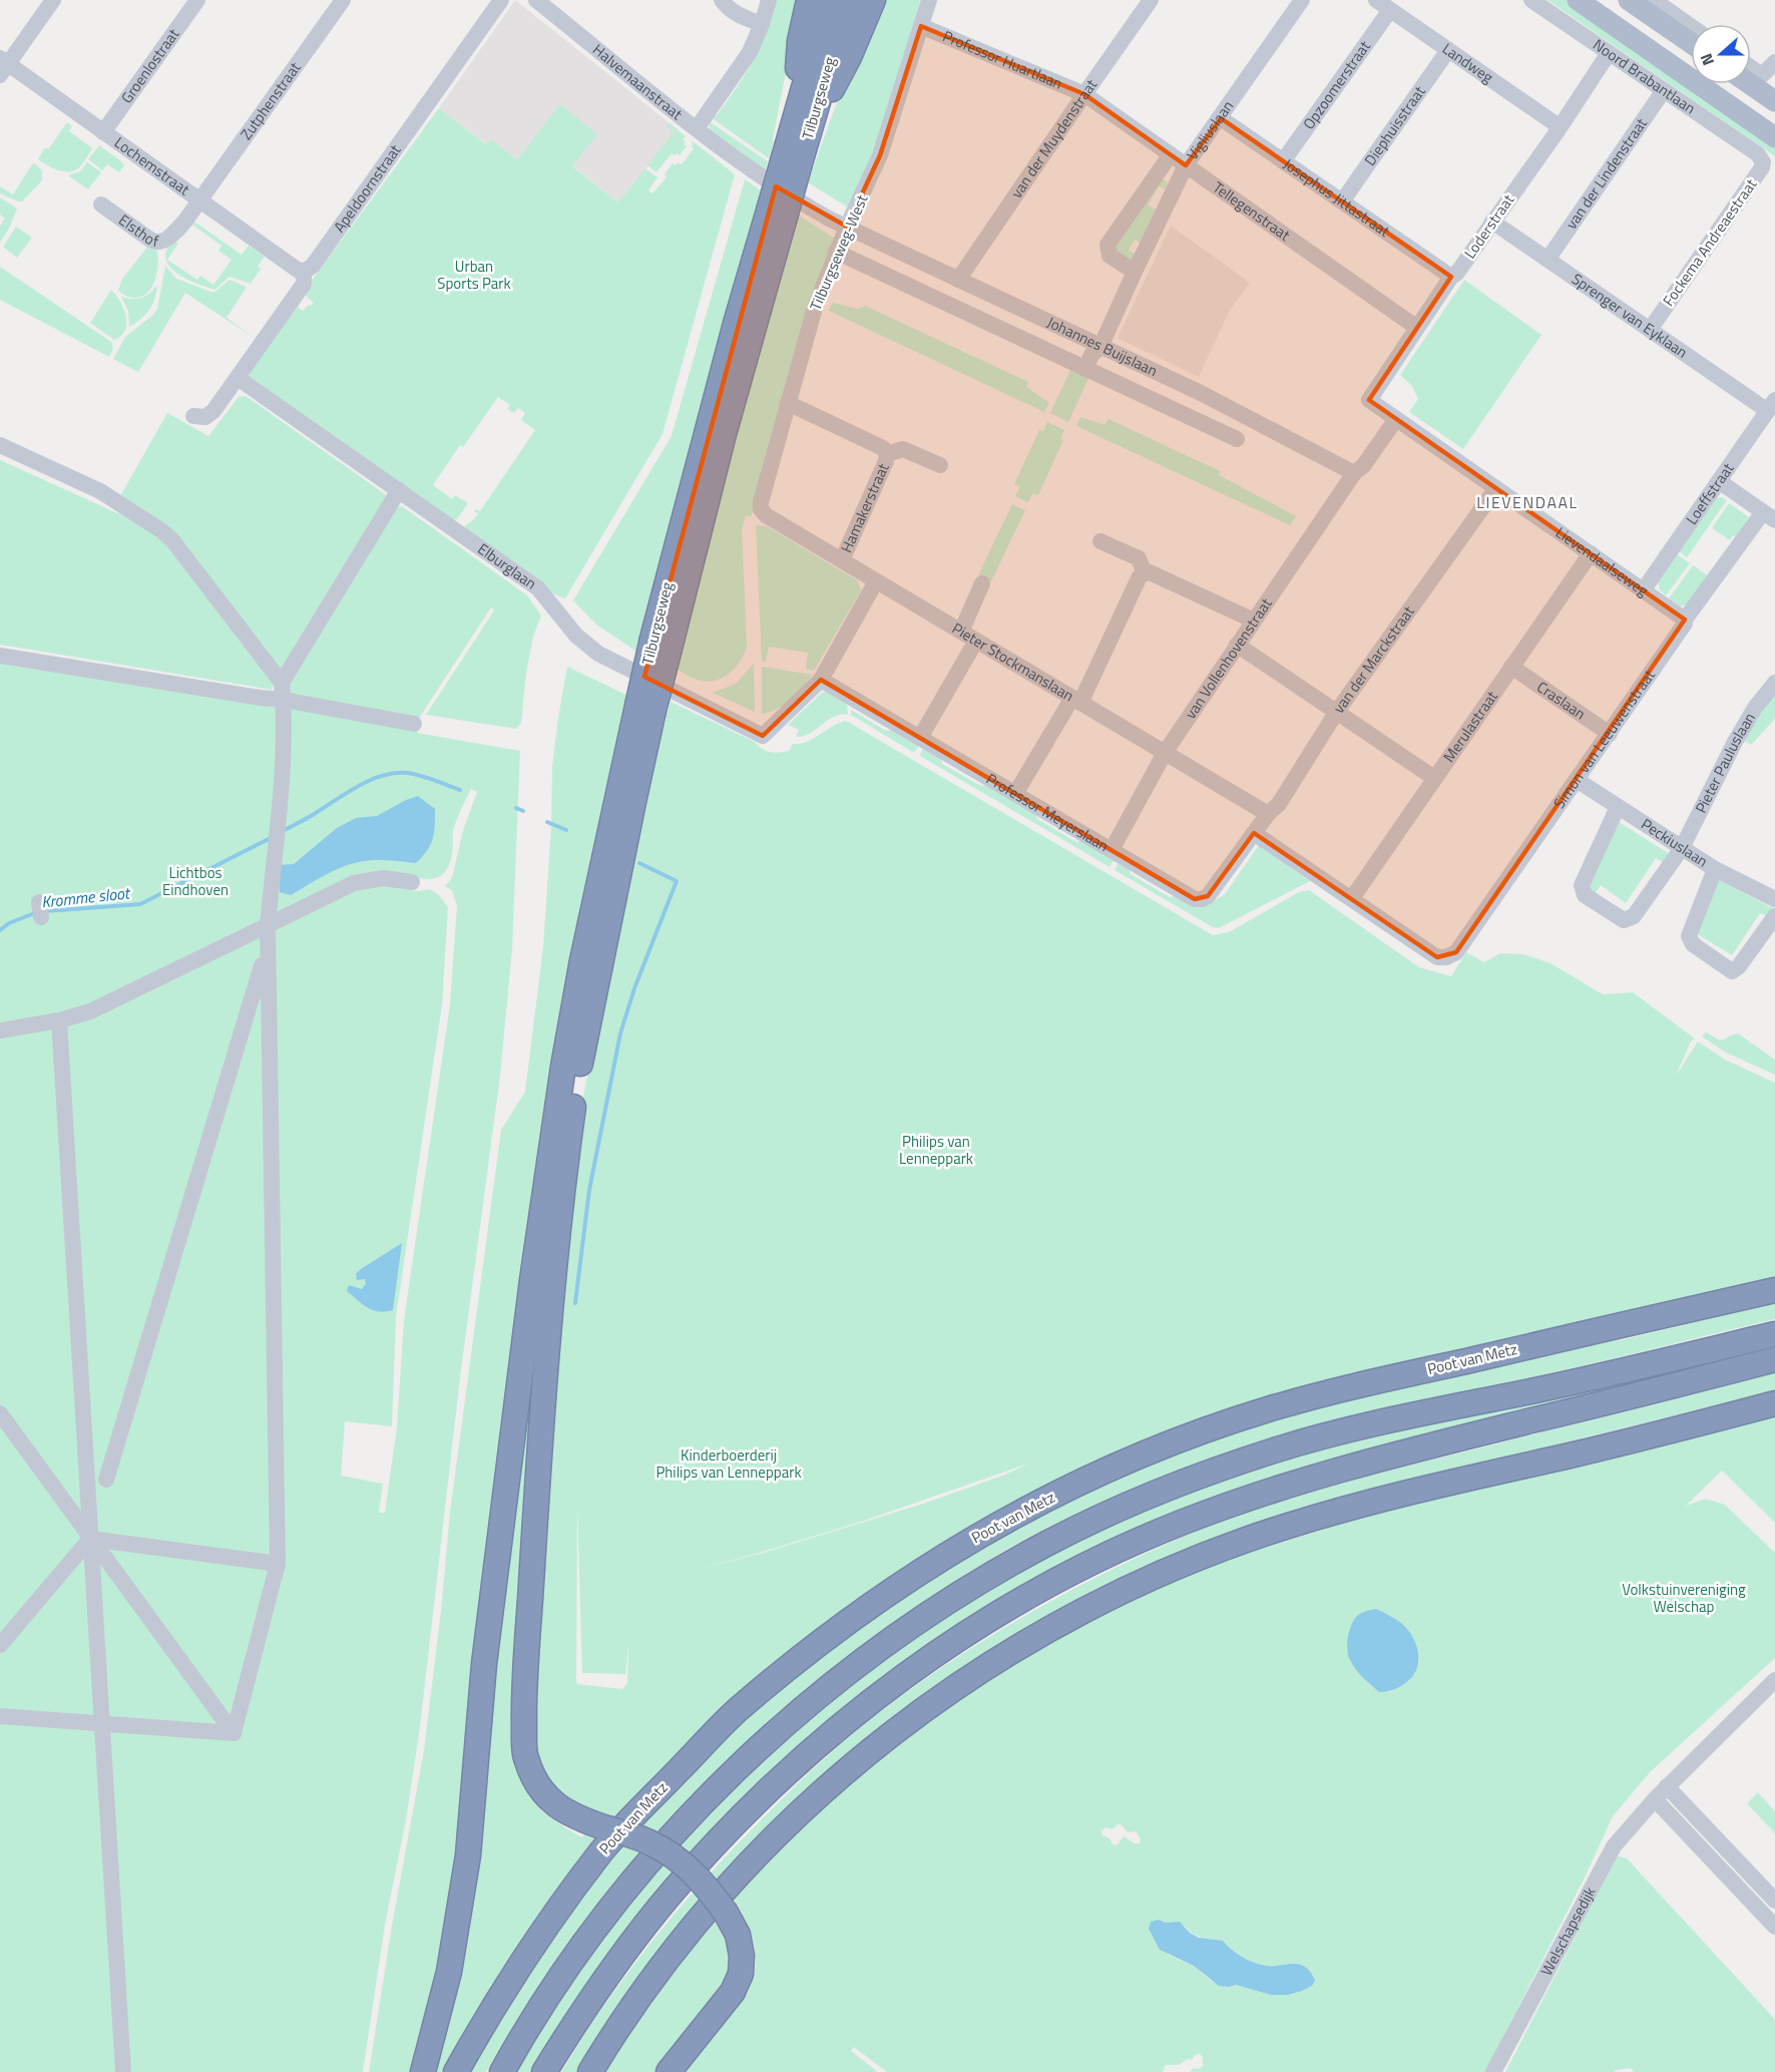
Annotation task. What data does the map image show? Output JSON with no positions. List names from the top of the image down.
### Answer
{
  "streets": {
    "highway": ["Tilburgseweg", "Poot van Metz"],
    "main road": ["Noord Brabantlaan"],
    "street": [
      "Professor Huartlaan",
      "Landweg",
      "Groenlostraat",
      "Halvemaanstraat",
      "Opzoomerstraat",
      "Zutphenstraat",
      "Diephuisstraat",
      "Vigliuslaan",
      "van der Muydenstraat",
      "Lochemstraat",
      "van der Lindenstraat",
      "Apeldoornstraat",
      "Josephus Jittastraat",
      "Tellegenstraat",
      "Loderstraat",
      "Elsthof",
      "Fockema Andreaestraat",
      "Tilburgseweg-West",
      "Sprenger van Eyklaan",
      "Johannes Buijslaan",
      "Loeffstraat",
      "Hamakerstraat",
      "Lievendaalseweg",
      "Elburglaan",
      "van Vollenhovenstraat",
      "van der Marckstraat",
      "Pieter Stockmanslaan",
      "Craslaan",
      "Merulastraat",
      "Simon van Leeuwenstraat",
      "Pieter Pauluslaan",
      "Professor Meyerslaan",
      "Peckiuslaan",
      "Welschapsedijk"
    ]
  },
  "crossings": [
    ["Professor Huartlaan", "van der Muydenstraat"],
    ["Professor Huartlaan", "Tellegenstraat"],
    ["Professor Huartlaan", "Tilburgseweg-West"],
    ["Landweg", "Opzoomerstraat"],
    ["Landweg", "Diephuisstraat"],
    ["Landweg", "Loderstraat"],
    ["Groenlostraat", "Lochemstraat"],
    ["Noord Brabantlaan", "van der Lindenstraat"],
    ["Noord Brabantlaan", "Loderstraat"],
    ["Noord Brabantlaan", "Fockema Andreaestraat"],
    ["Halvemaanstraat", "Tilburgseweg-West"],
    ["Halvemaanstraat", "Johannes Buijslaan"],
    ["Opzoomerstraat", "Josephus Jittastraat"],
    ["Zutphenstraat", "Lochemstraat"],
    ["Zutphenstraat", "Elsthof"],
    ["Diephuisstraat", "Josephus Jittastraat"],
    ["Vigliuslaan", "Josephus Jittastraat"],
    ["Vigliuslaan", "Tellegenstraat"],
    ["Vigliuslaan", "Johannes Buijslaan"],
    ["van der Muydenstraat", "Tellegenstraat"],
    ["van der Muydenstraat", "Johannes Buijslaan"],
    ["Lochemstraat", "Apeldoornstraat"],
    ["Lochemstraat", "Elsthof"],
    ["van der Lindenstraat", "Sprenger van Eyklaan"],
    ["Apeldoornstraat", "Elburglaan"],
    ["Josephus Jittastraat", "Loderstraat"],
    ["Tellegenstraat", "Loderstraat"],
    ["Loderstraat", "Sprenger van Eyklaan"],
    ["Loderstraat", "Lievendaalseweg"],
    ["Fockema Andreaestraat", "Sprenger van Eyklaan"],
    ["Tilburgseweg-West", "Johannes Buijslaan"],
    ["Tilburgseweg-West", "Pieter Stockmanslaan"],
    ["Sprenger van Eyklaan", "Loeffstraat"],
    ["Johannes Buijslaan", "van Vollenhovenstraat"],
    ["Loeffstraat", "Lievendaalseweg"],
    ["Hamakerstraat", "Pieter Stockmanslaan"],
    ["Lievendaalseweg", "van der Marckstraat"],
    ["Lievendaalseweg", "Merulastraat"],
    ["Lievendaalseweg", "Simon van Leeuwenstraat"],
    ["Elburglaan", "Professor Meyerslaan"],
    ["van Vollenhovenstraat", "Pieter Stockmanslaan"],
    ["van Vollenhovenstraat", "Professor Meyerslaan"],
    ["van der Marckstraat", "Pieter Stockmanslaan"],
    ["van der Marckstraat", "Professor Meyerslaan"],
    ["Craslaan", "Merulastraat"],
    ["Craslaan", "Simon van Leeuwenstraat"],
    ["Merulastraat", "Simon van Leeuwenstraat"],
    ["Simon van Leeuwenstraat", "Peckiuslaan"],
    ["Pieter Pauluslaan", "Peckiuslaan"]
  ],
  "districts": ["LIEVENDAAL"],
  "water": ["Kromme sloot"],
  "parks": [
    "Urban Sports Park",
    "Lichtbos Eindhoven",
    "Philips van Lenneppark",
    "Kinderboerderij Philips van Lenneppark",
    "Volkstuinvereniging Welschap"
  ],
  "north": "left"
}
